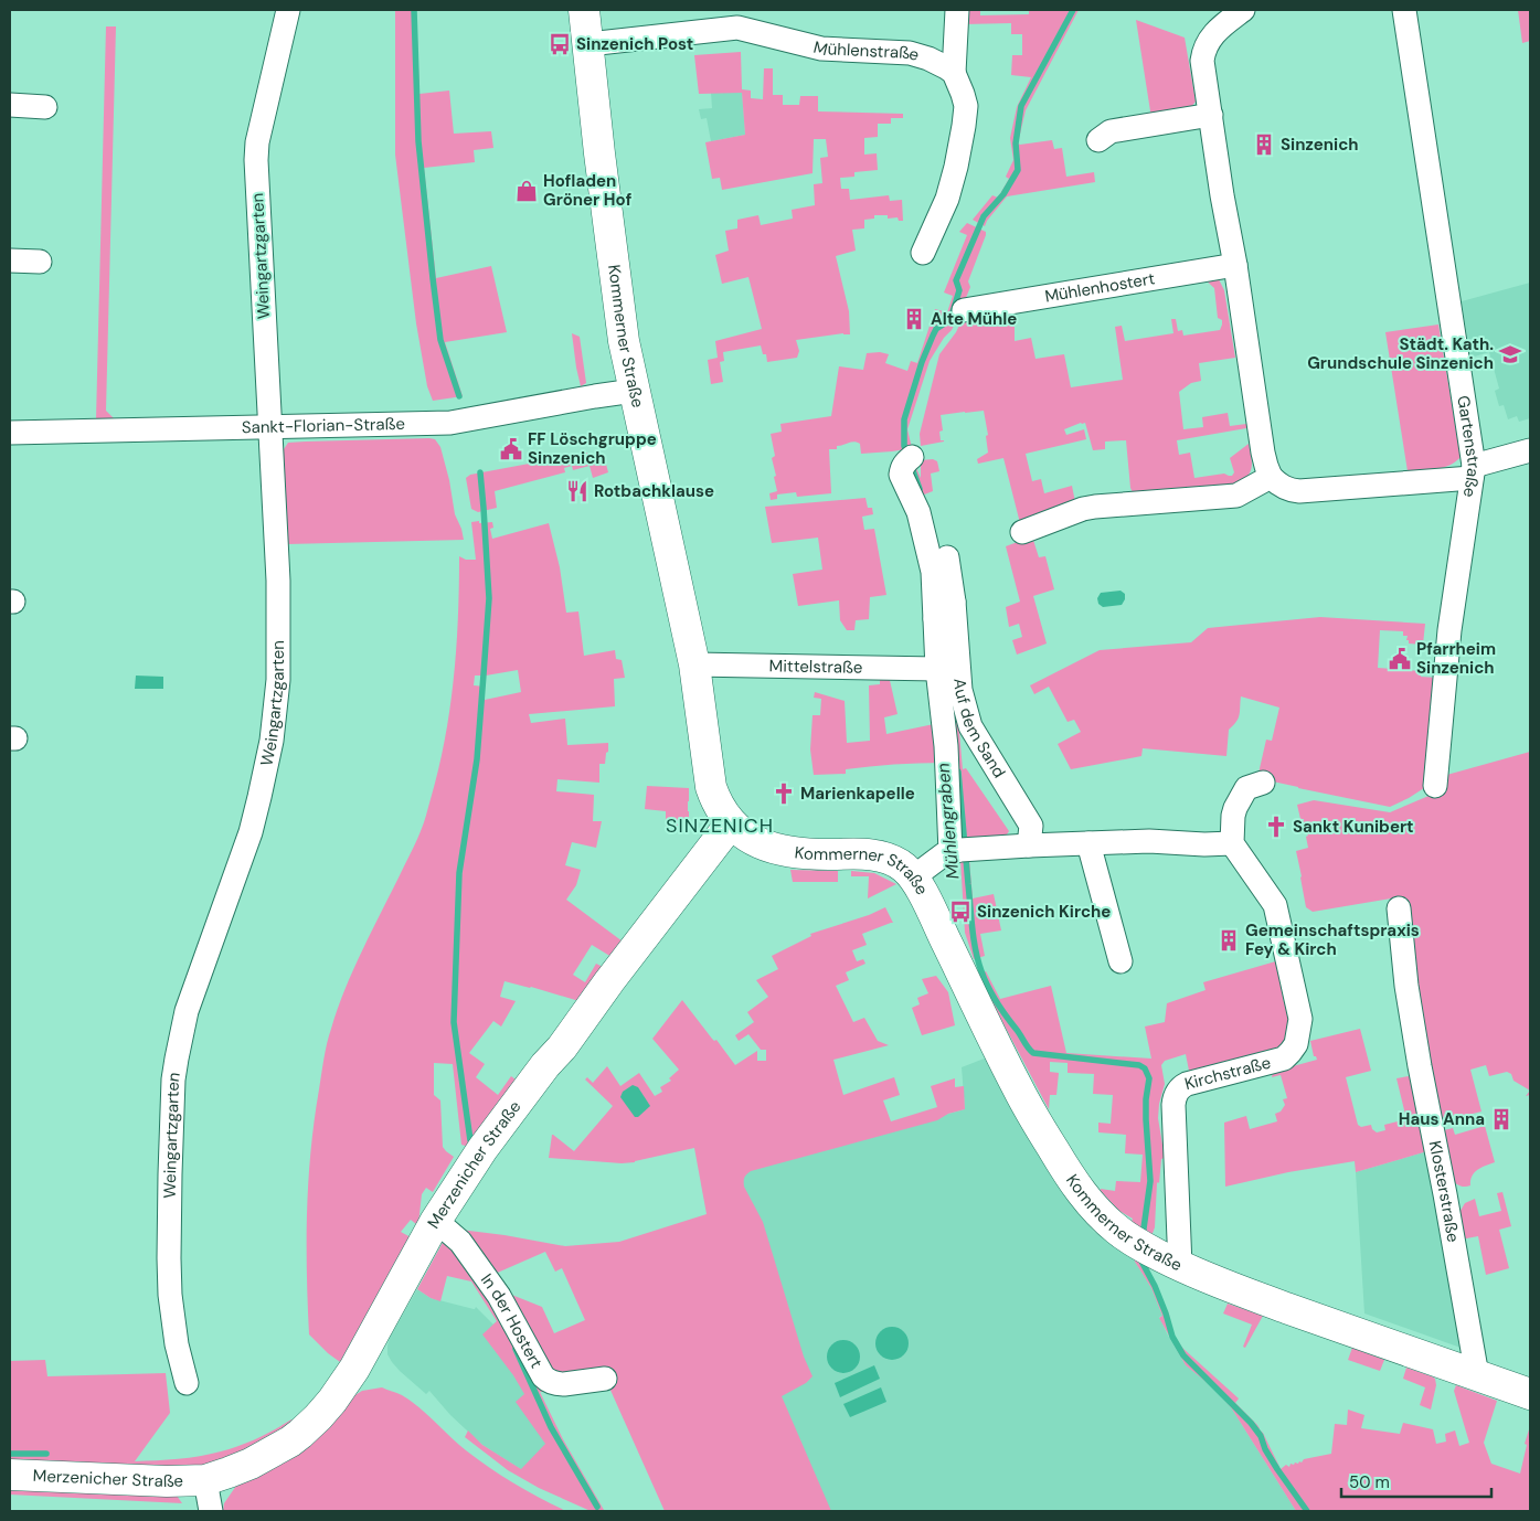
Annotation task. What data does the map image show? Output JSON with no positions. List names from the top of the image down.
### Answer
{
  "streets": {
    "main road": ["Kommerner Straße", "Merzenicher Straße"],
    "street": [
      "Mühlenstraße",
      "Weingartzgarten",
      "Mühlenhostert",
      "Sankt-Florian-Straße",
      "Gartenstraße",
      "Mittelstraße",
      "Auf dem Sand",
      "Kirchstraße",
      "Klosterstraße",
      "In der Hostert"
    ]
  },
  "crossings": [
    ["Mühlenstraße", "Kommerner Straße"],
    ["Weingartzgarten", "Sankt-Florian-Straße"],
    ["Kommerner Straße", "Sankt-Florian-Straße"],
    ["Kommerner Straße", "Mittelstraße"],
    ["Kommerner Straße", "Kirchstraße"],
    ["Kommerner Straße", "Merzenicher Straße"],
    ["Kommerner Straße", "Klosterstraße"],
    ["Mittelstraße", "Auf dem Sand"],
    ["Merzenicher Straße", "In der Hostert"]
  ],
  "districts": ["SINZENICH"],
  "water": ["Mühlengraben"],
  "places": {
    "bus stop": ["Sinzenich Post", "Sinzenich Kirche"],
    "building": [
      "Sinzenich",
      "Alte Mühle",
      "Gemeinschaftspraxis Fey & Kirch",
      "Haus Anna"
    ],
    "shop": ["Hofladen Gröner Hof"],
    "school or university": ["Städt. Kath. Grundschule Sinzenich"],
    "public building": ["FF Löschgruppe Sinzenich", "Pfarrheim Sinzenich"],
    "restaurant": ["Rotbachklause"],
    "church": ["Marienkapelle", "Sankt Kunibert"]
  },
  "scale_bar": "50 m"
}
